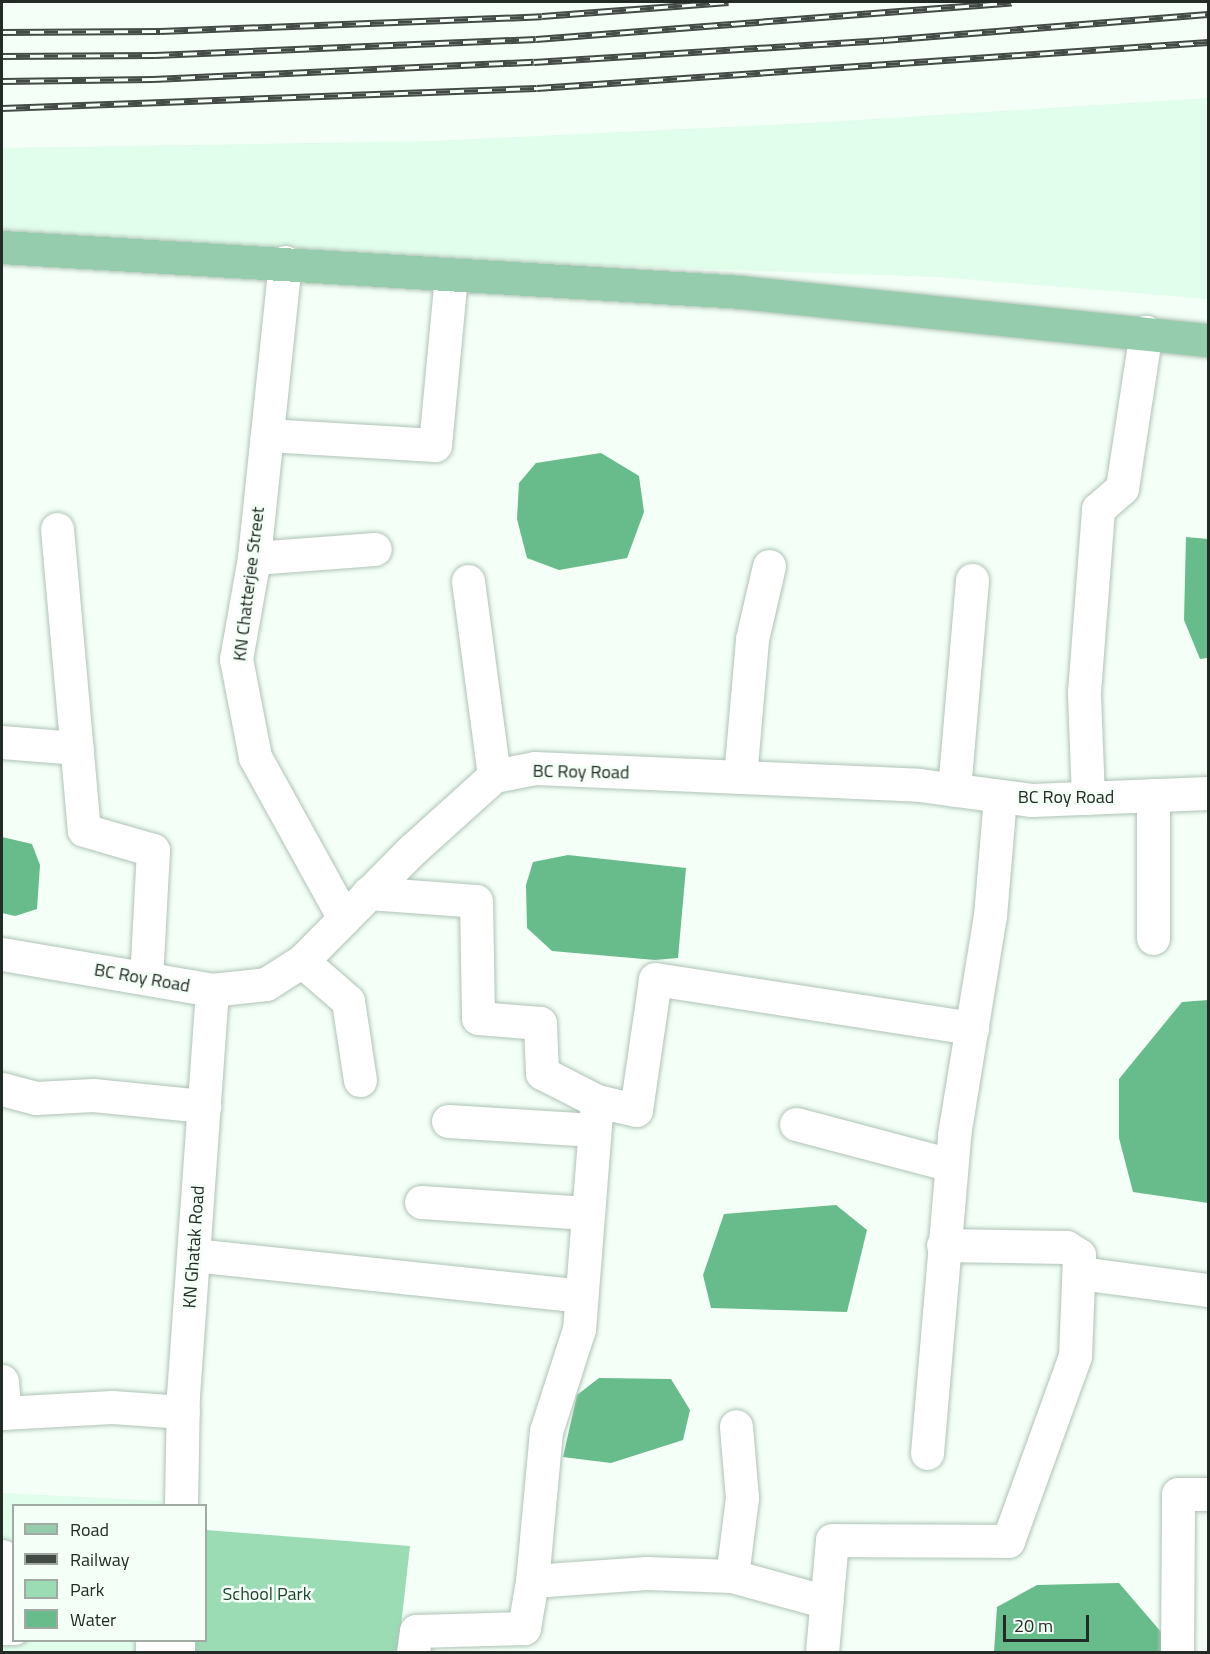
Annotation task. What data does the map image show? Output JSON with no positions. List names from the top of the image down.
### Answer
{
  "streets": {
    "street": ["KN Chatterjee Street", "BC Roy Road", "KN Ghatak Road"]
  },
  "crossings": [
    ["KN Chatterjee Street", "BC Roy Road"],
    ["BC Roy Road", "KN Ghatak Road"]
  ],
  "parks": ["School Park"],
  "legend": [
    "Road",
    "Railway",
    "Park",
    "Water"
  ],
  "scale_bar": "20 m"
}
